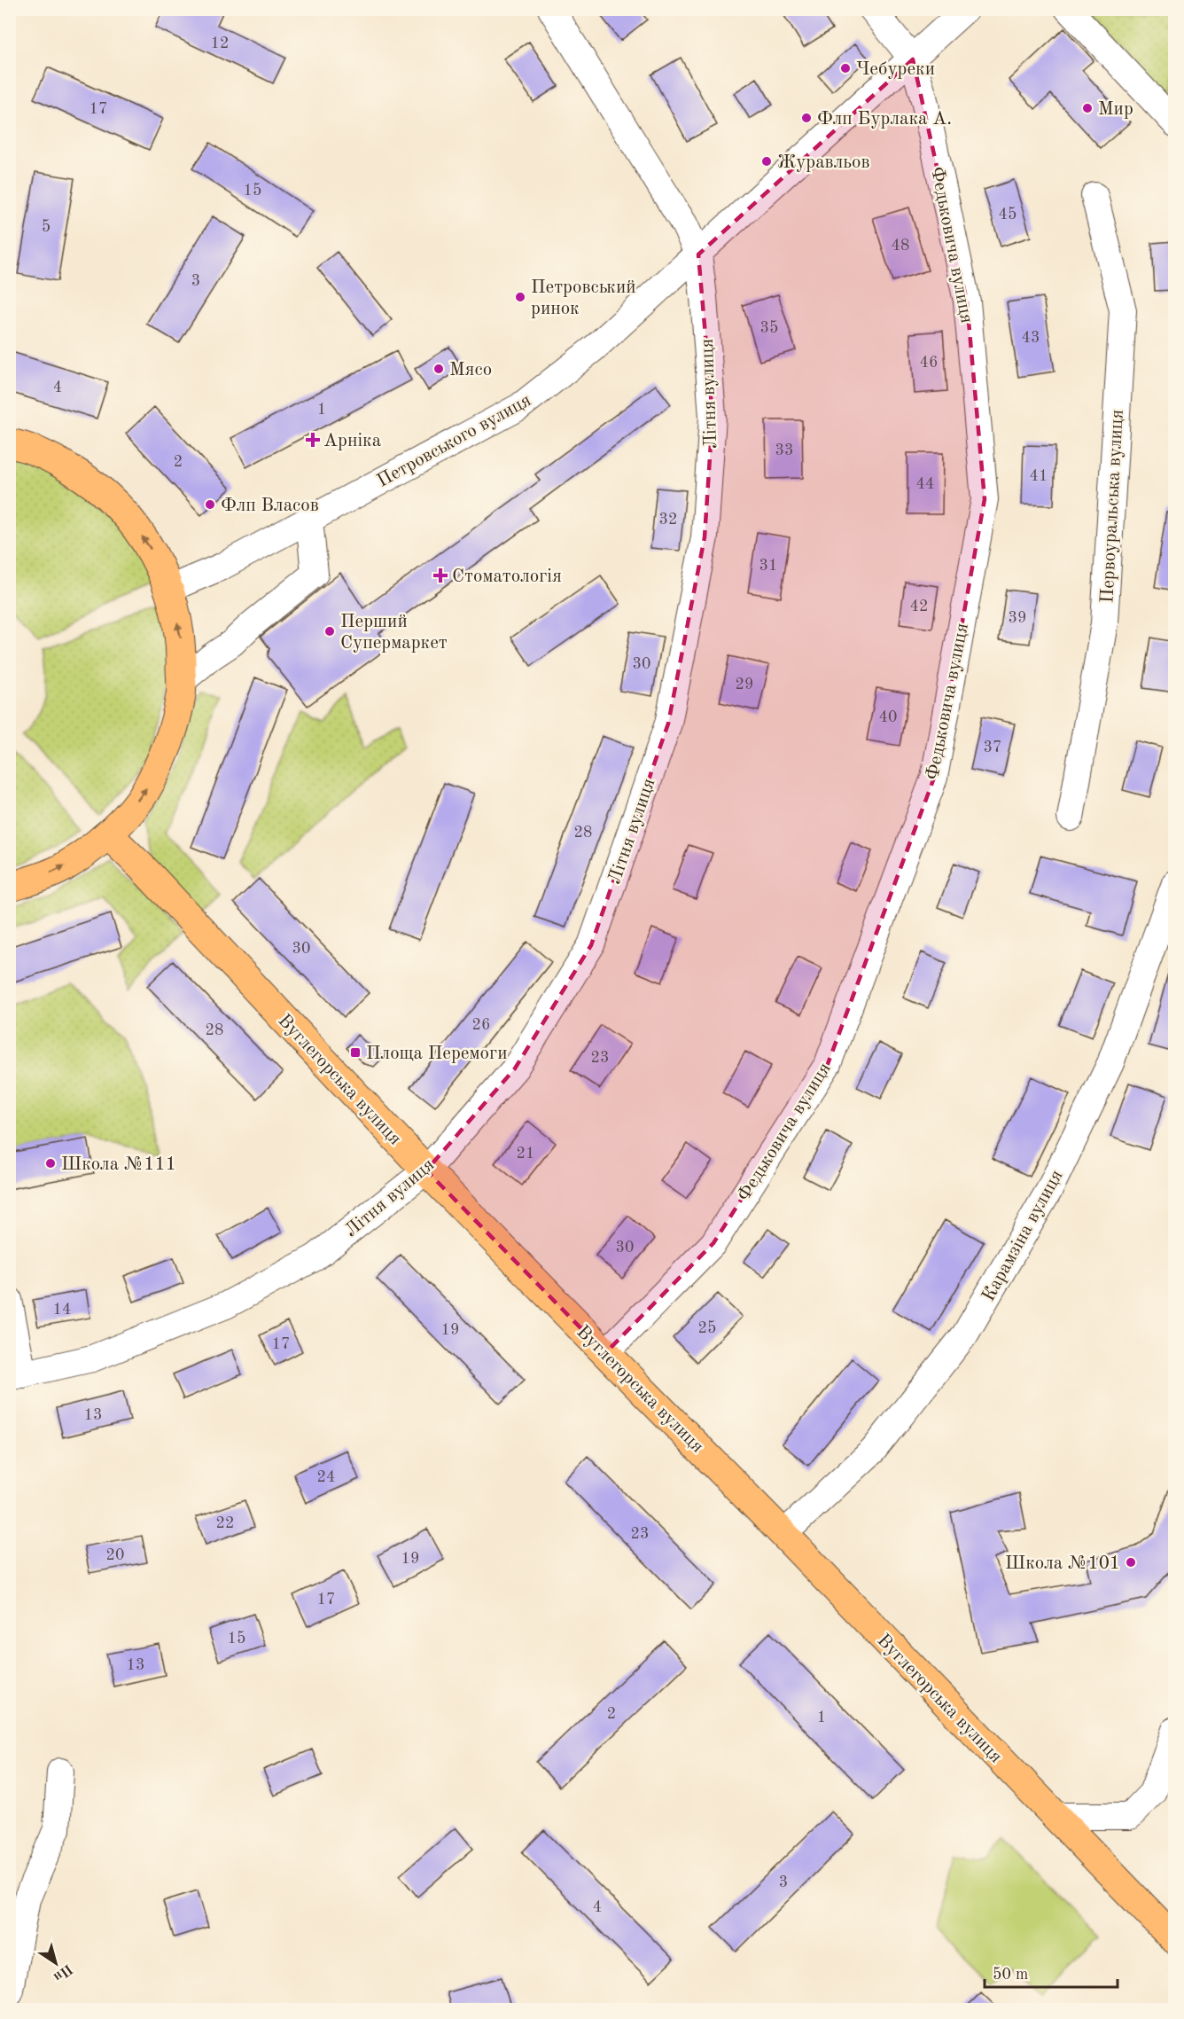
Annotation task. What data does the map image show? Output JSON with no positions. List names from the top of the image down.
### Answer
{
  "streets": {
    "main road": ["Вуглегорська вулиця"],
    "street": [
      "Федьковича вулиця",
      "Літня вулиця",
      "Петровського вулиця",
      "Первоуральська вулиця",
      "Карамзіна вулиця"
    ]
  },
  "crossings": [
    ["Федьковича вулиця", "Петровського вулиця"],
    ["Федьковича вулиця", "Вуглегорська вулиця"],
    ["Літня вулиця", "Петровського вулиця"],
    ["Літня вулиця", "Вуглегорська вулиця"],
    ["Вуглегорська вулиця", "Карамзіна вулиця"]
  ],
  "places": {
    "other": [
      "Чебуреки",
      "Мир",
      "Флп Бурлака А.",
      "Журавльов",
      "Петровський ринок",
      "Мясо",
      "Флп Власов",
      "Перший Супермаркет",
      "Школа №111",
      "Школа №101"
    ],
    "health": ["Арніка", "Стоматологія"],
    "transit": ["Площа Перемоги"]
  },
  "house_numbers": [
    "12",
    "17",
    "15",
    "45",
    "5",
    "48",
    "3",
    "35",
    "43",
    "46",
    "4",
    "1",
    "33",
    "2",
    "41",
    "44",
    "32",
    "31",
    "42",
    "39",
    "30",
    "29",
    "40",
    "37",
    "28",
    "30",
    "26",
    "28",
    "23",
    "21",
    "30",
    "14",
    "25",
    "19",
    "17",
    "13",
    "24",
    "22",
    "23",
    "20",
    "19",
    "17",
    "15",
    "13",
    "2",
    "1",
    "3",
    "4"
  ],
  "scale_bar": "50 m",
  "north": "bottom right"
}
